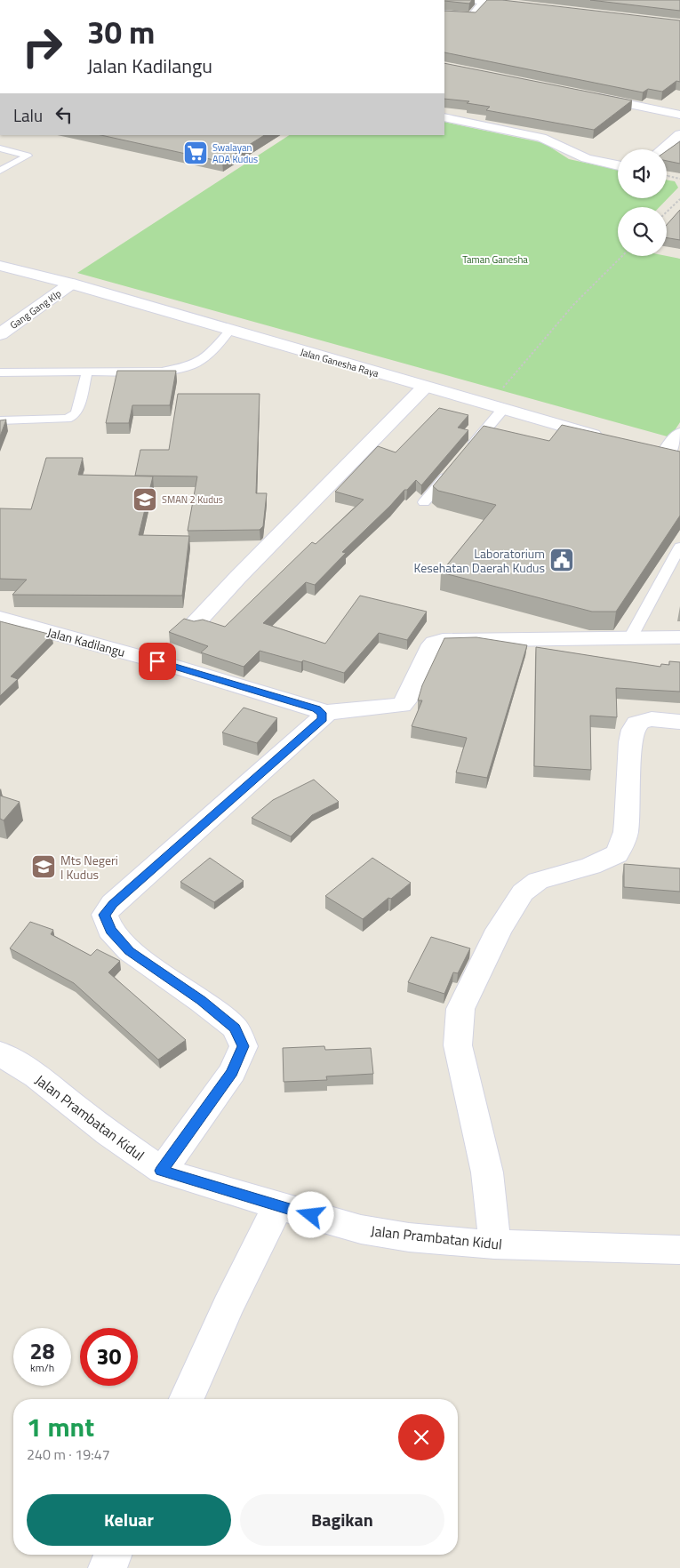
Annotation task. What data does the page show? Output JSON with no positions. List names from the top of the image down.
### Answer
{
  "streets": {
    "street": [
      "Gang Gang Klp",
      "Jalan Ganesha Raya",
      "Jalan Kadilangu",
      "Jalan Prambatan Kidul"
    ]
  },
  "crossings": [
    ["Gang Gang Klp", "Jalan Ganesha Raya"]
  ],
  "parks": ["Taman Ganesha"],
  "places": {
    "supermarket": ["Swalayan ADA Kudus"],
    "school or university": ["SMAN 2 Kudus", "Mts Negeri I Kudus"],
    "public building": ["Laboratorium Kesehatan Daerah Kudus"]
  },
  "page": {
    "turn": ["30 m", "Jalan Kadilangu"],
    "then": "Lalu",
    "speed": "28 km/h",
    "limit": "30",
    "heading": ["1 mnt", "240 m · 19:47"],
    "buttons": ["Keluar", "Bagikan"]
  }
}
